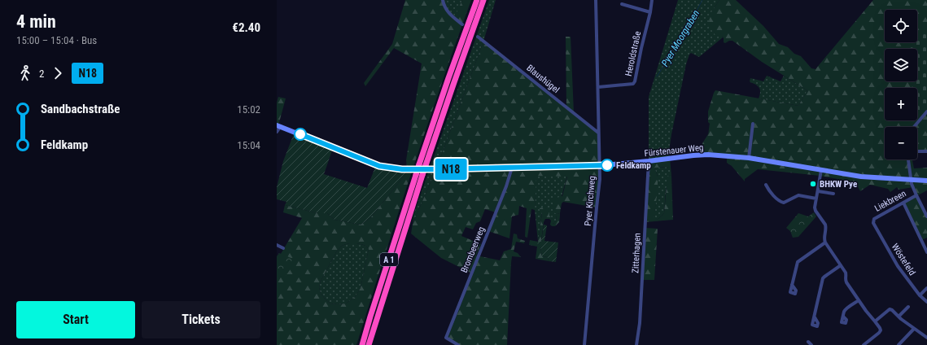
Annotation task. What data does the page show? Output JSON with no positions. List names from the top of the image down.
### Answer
{
  "streets": {
    "highway": ["A 1"],
    "street": [
      "Heroldstraße",
      "Blaushügel",
      "Fürstenauer Weg",
      "Pyer Kirchweg",
      "Liekbreen",
      "Brombeerweg",
      "Zitterhagen",
      "Wöstefeld"
    ]
  },
  "crossings": [
    ["Heroldstraße", "Pyer Kirchweg"],
    ["Blaushügel", "Pyer Kirchweg"],
    ["Fürstenauer Weg", "Pyer Kirchweg"],
    ["Fürstenauer Weg", "Brombeerweg"],
    ["Fürstenauer Weg", "Zitterhagen"],
    ["Liekbreen", "Wöstefeld"]
  ],
  "water": ["Pyer Moorgraben"],
  "places": ["Feldkamp", "BHKW Pye"],
  "lines": ["bus line N18"],
  "page": {
    "heading": ["4 min", "15:00 – 15:04 · Bus", "€2.40"],
    "on_map": "N18",
    "map_buttons": ["+", "−"],
    "legs": ["2", "N18"],
    "list": [
      {
        "name": "Sandbachstraße",
        "value": "15:02"
      },
      {
        "name": "Feldkamp",
        "value": "15:04"
      }
    ],
    "buttons": ["Start", "Tickets"]
  }
}
